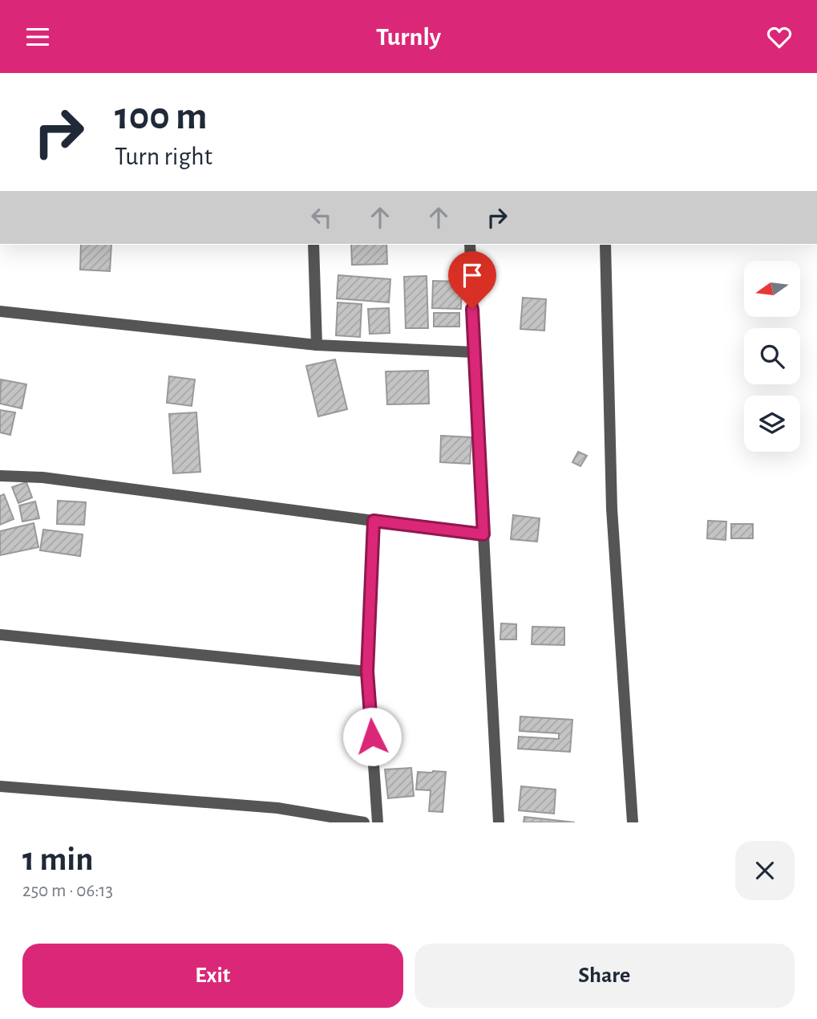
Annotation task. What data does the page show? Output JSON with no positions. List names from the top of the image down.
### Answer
{
  "north": "left",
  "page": {
    "header": "Turnly",
    "turn": ["100 m", "Turn right"],
    "heading": ["1 min", "250 m · 06:13"],
    "buttons": ["Exit", "Share"]
  }
}
